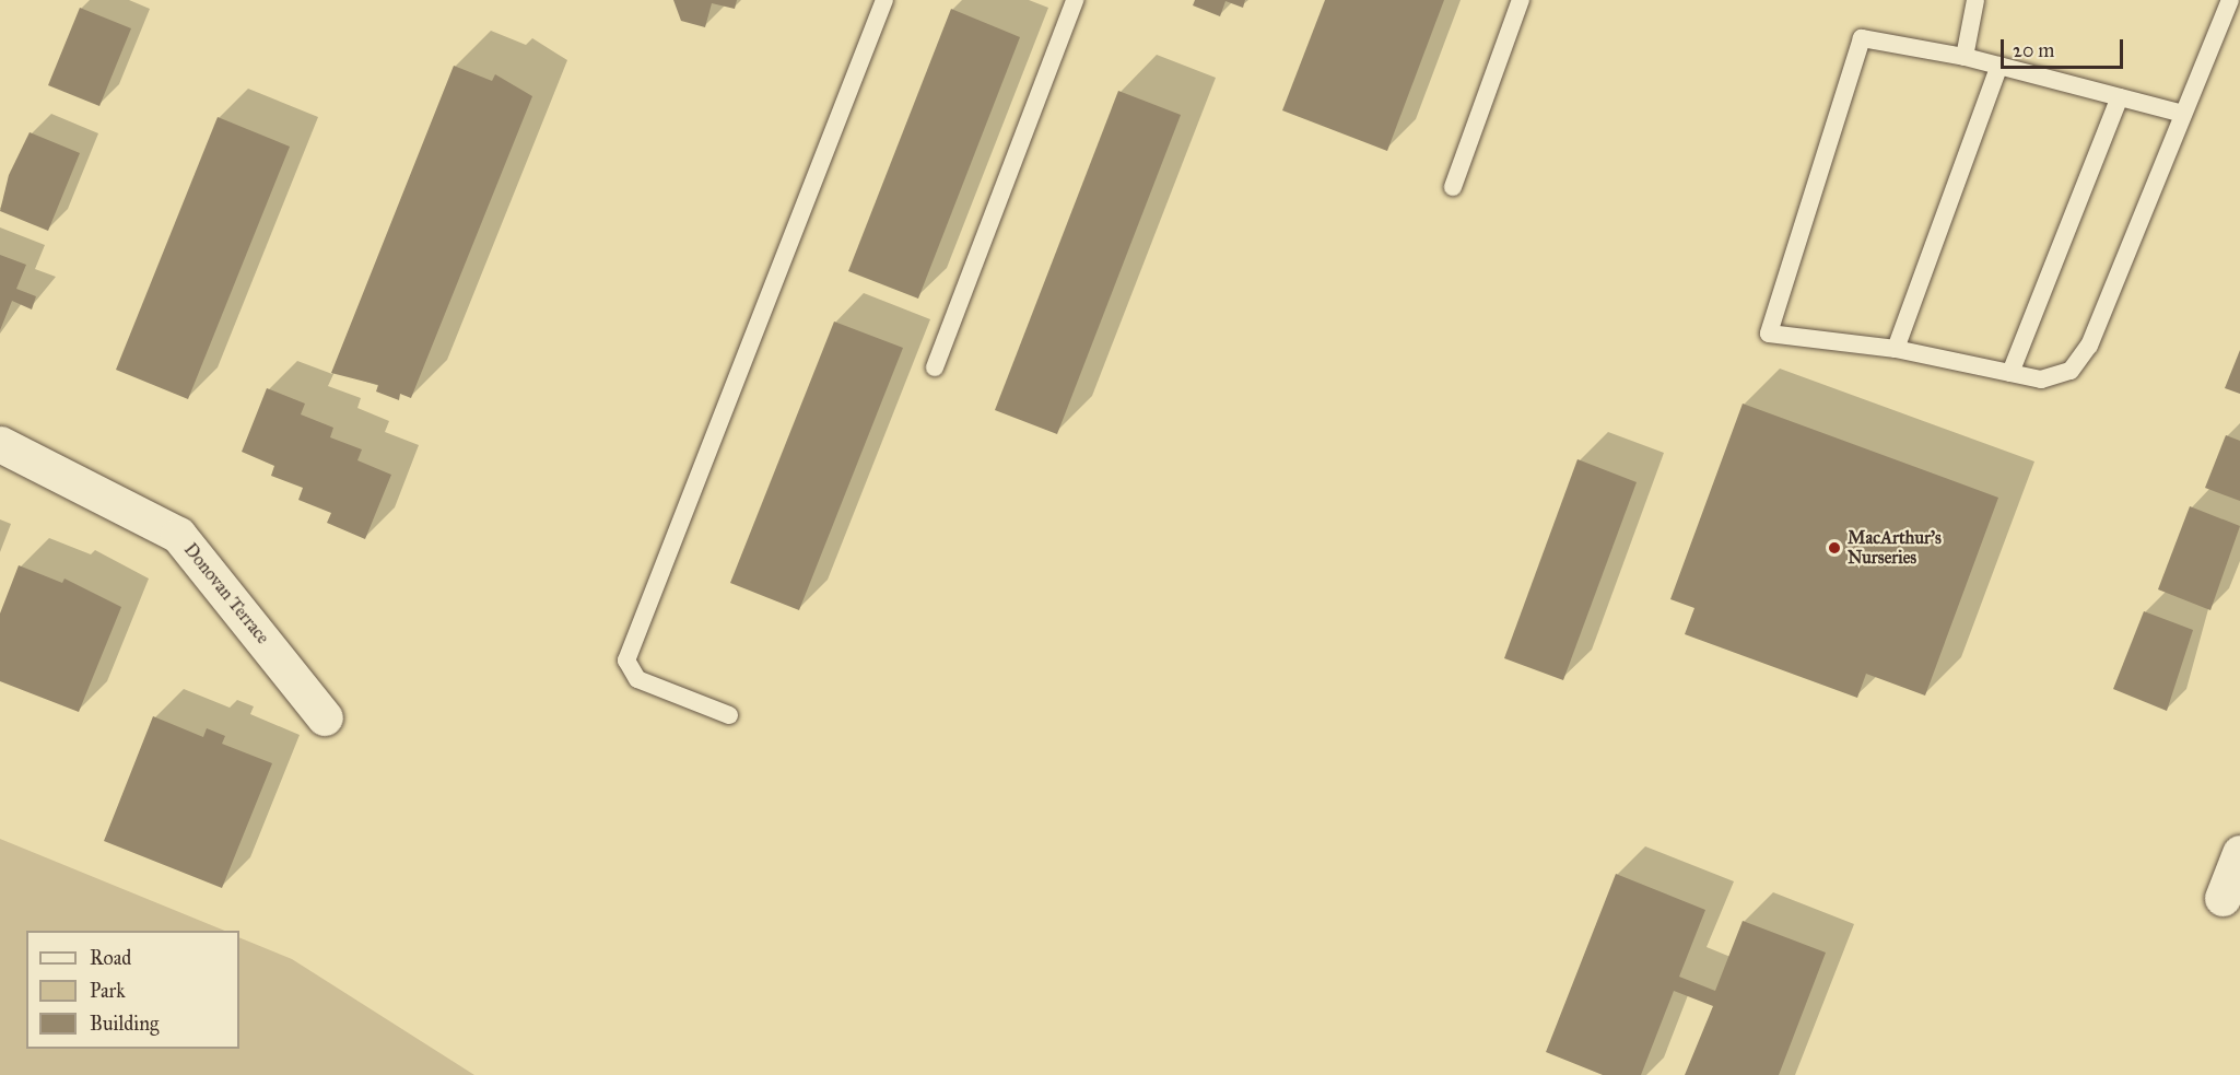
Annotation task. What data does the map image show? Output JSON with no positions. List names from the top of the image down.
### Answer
{
  "streets": {
    "street": ["Donovan Terrace"]
  },
  "places": ["MacArthur's Nurseries"],
  "legend": ["Road", "Park", "Building"],
  "scale_bar": "20 m"
}
